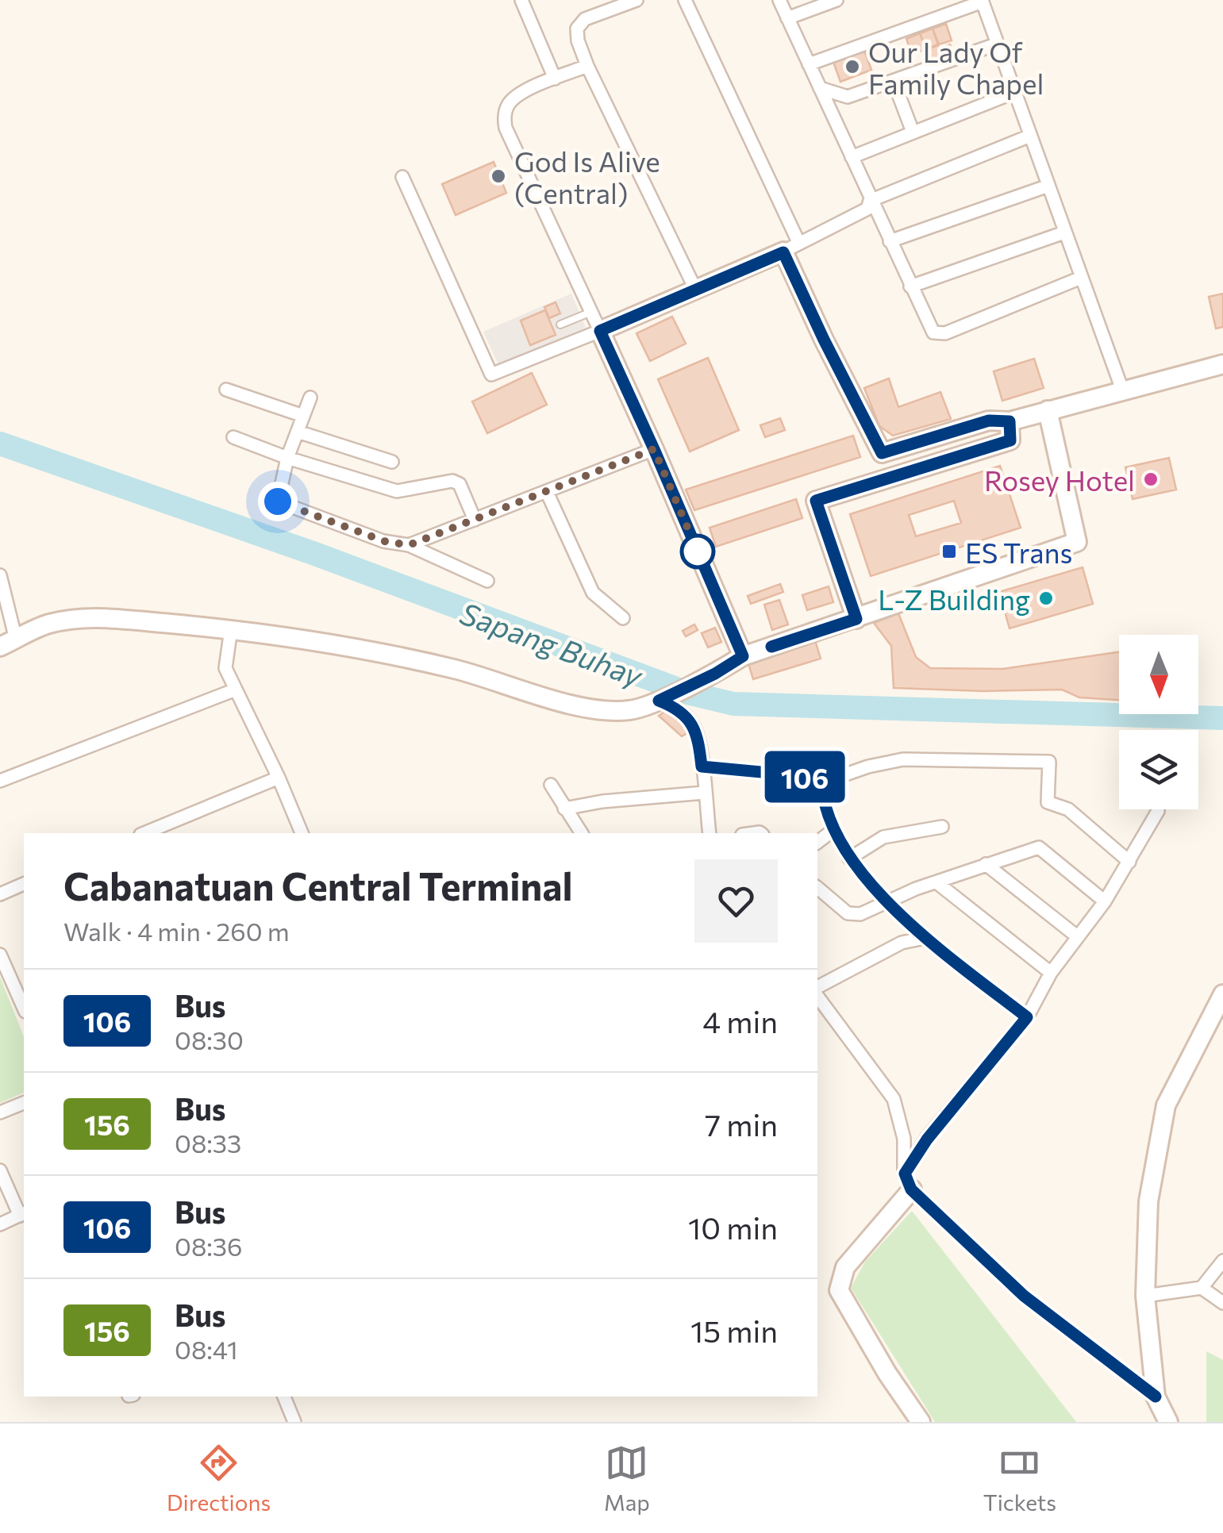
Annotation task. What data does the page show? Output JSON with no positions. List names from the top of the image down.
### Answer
{
  "water": ["Sapang Buhay"],
  "places": {
    "other": [
      "Our Lady Of Family Chapel",
      "God Is Alive (Central)",
      "Rosey Hotel",
      "L-Z Building"
    ],
    "transit": ["ES Trans"]
  },
  "lines": ["bus line 106"],
  "north": "bottom",
  "page": {
    "on_map": "106",
    "heading": ["Cabanatuan Central Terminal", "Walk · 4 min · 260 m"],
    "list": [
      {
        "mark": "106",
        "name": "Bus",
        "note": "08:30",
        "value": "4 min"
      },
      {
        "mark": "156",
        "name": "Bus",
        "note": "08:33",
        "value": "7 min"
      },
      {
        "mark": "106",
        "name": "Bus",
        "note": "08:36",
        "value": "10 min"
      },
      {
        "mark": "156",
        "name": "Bus",
        "note": "08:41",
        "value": "15 min"
      }
    ],
    "tabs": ["Directions", "Map", "Tickets"]
  }
}
